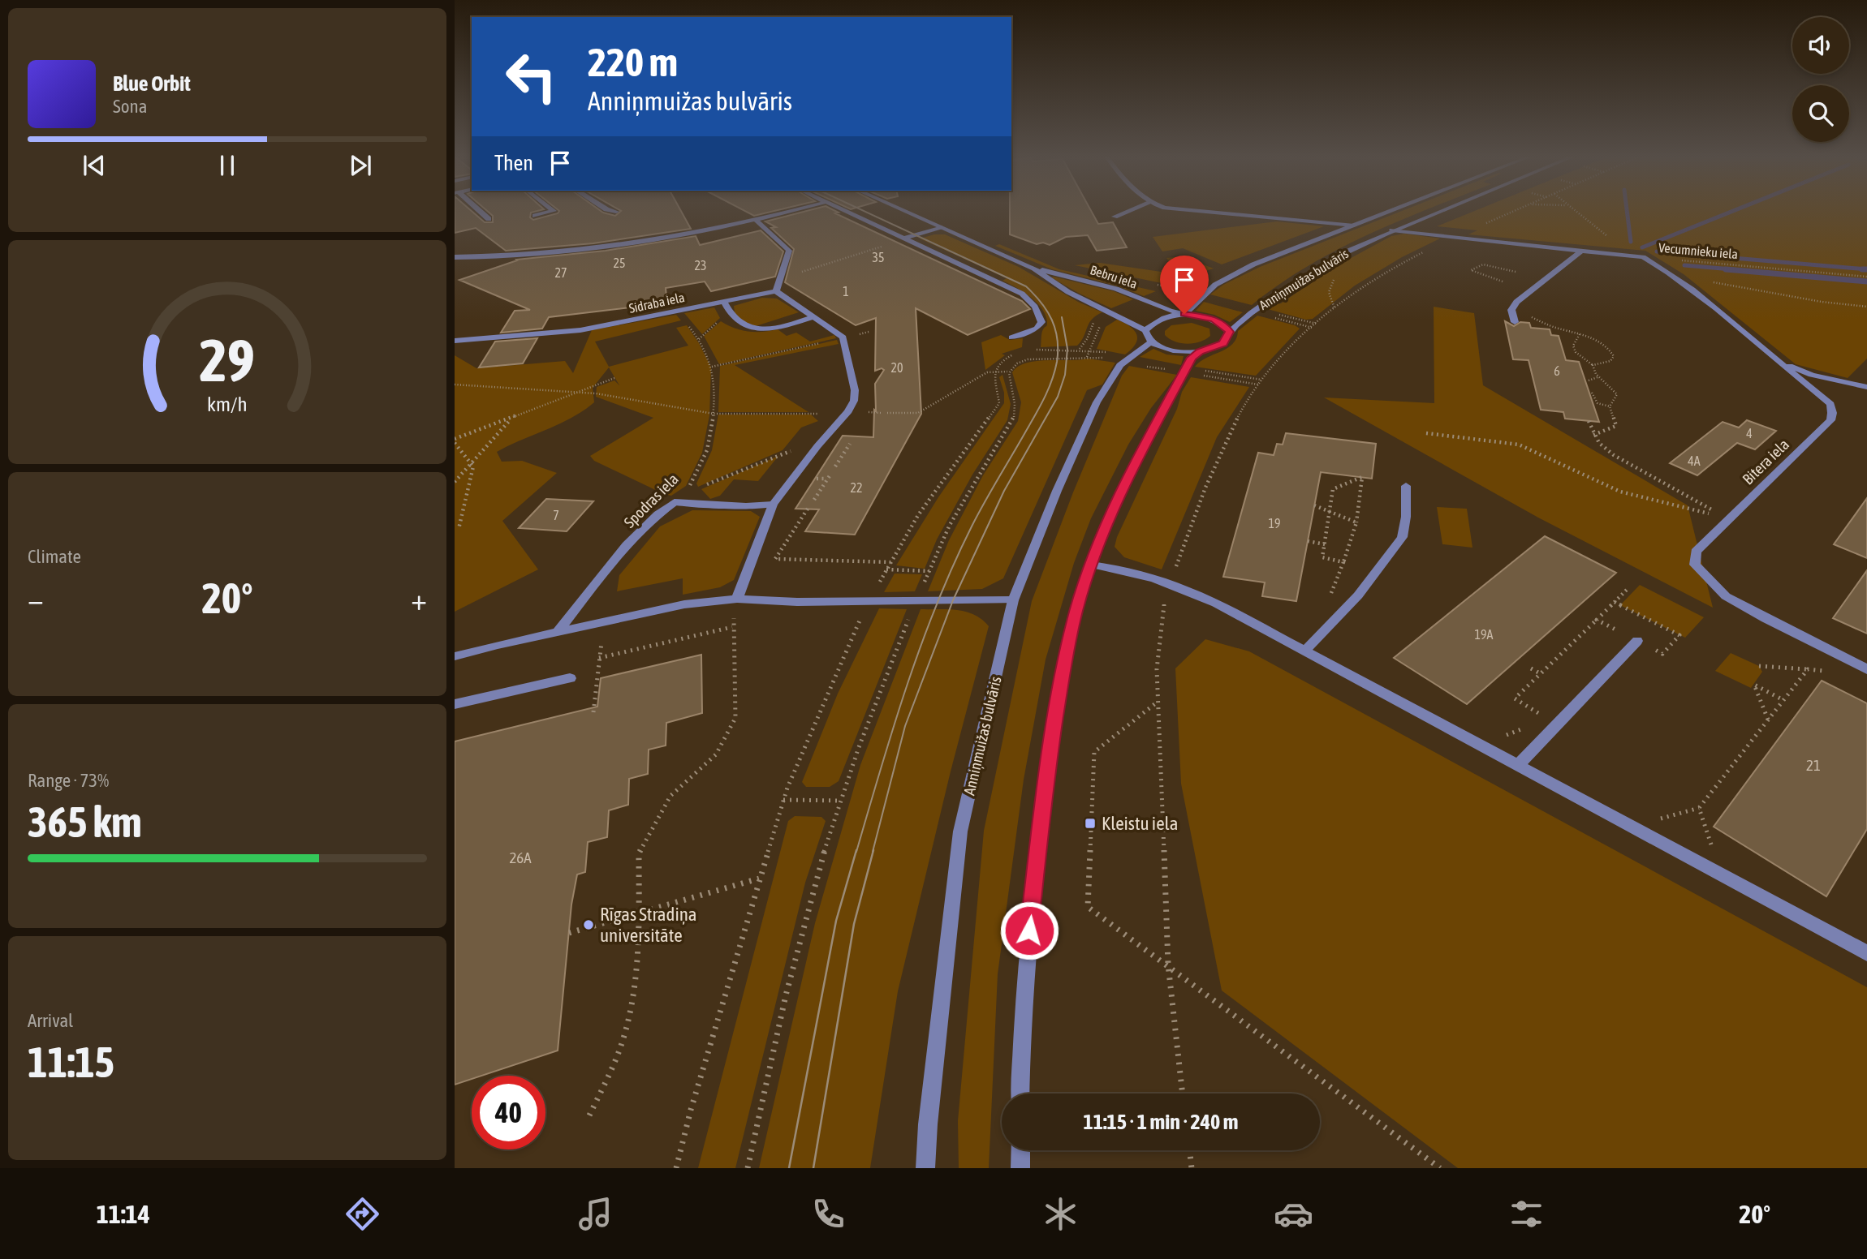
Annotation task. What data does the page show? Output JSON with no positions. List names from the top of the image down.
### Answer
{
  "streets": {
    "street": [
      "Vecumnieku iela",
      "Bebru iela",
      "Anniņmuižas bulvāris",
      "Sidraba iela",
      "Bitera iela",
      "Spodras iela"
    ]
  },
  "crossings": [
    ["Vecumnieku iela", "Anniņmuižas bulvāris"],
    ["Vecumnieku iela", "Bitera iela"],
    ["Bebru iela", "Anniņmuižas bulvāris"],
    ["Sidraba iela", "Spodras iela"]
  ],
  "places": {
    "transit": ["Kleistu iela"],
    "other": ["Rīgas Stradiņa universitāte"]
  },
  "house_numbers": [
    "35",
    "25",
    "23",
    "27",
    "1",
    "20",
    "6",
    "4",
    "4A",
    "22",
    "7",
    "19",
    "19A",
    "21",
    "26A"
  ],
  "page": {
    "turn": ["220 m", "Anniņmuižas bulvāris"],
    "song": ["Blue Orbit", "Sona"],
    "then": "Then",
    "tile": [
      "Climate",
      ["Range · 73%", "365 km"],
      ["Arrival", "11:15"]
    ],
    "heat": ["−", "20°", "+"],
    "limit": "40",
    "trip": "11:15 · 1 min · 240 m",
    "tabs": ["11:14", "20°"],
    "gauge": ["29", "km/h"]
  }
}
